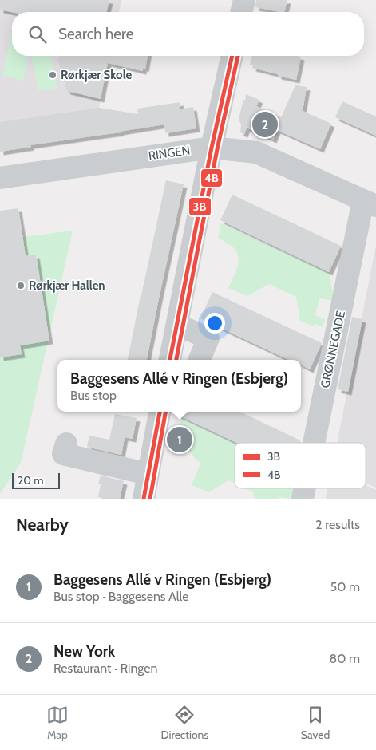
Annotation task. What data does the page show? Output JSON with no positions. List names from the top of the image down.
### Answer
{
  "streets": {
    "street": ["RINGEN", "GRØNNEGADE"]
  },
  "crossings": [
    ["RINGEN", "GRØNNEGADE"]
  ],
  "places": ["Rørkjær Skole", "Rørkjær Hallen"],
  "lines": ["transit line 3B", "transit line 4B"],
  "legend": ["3B", "4B"],
  "scale_bar": "20 m",
  "page": {
    "search": "Search here",
    "pins": ["2", "1"],
    "popup": ["Baggesens Allé v Ringen (Esbjerg)", "Bus stop"],
    "scale": "20 m",
    "heading": ["Nearby", "2 results"],
    "list": [
      {
        "mark": "1",
        "name": "Baggesens Allé v Ringen (Esbjerg)",
        "note": "Bus stop · Baggesens Alle",
        "value": "50 m"
      },
      {
        "mark": "2",
        "name": "New York",
        "note": "Restaurant · Ringen",
        "value": "80 m"
      }
    ],
    "nav": ["Map", "Directions", "Saved"]
  }
}
